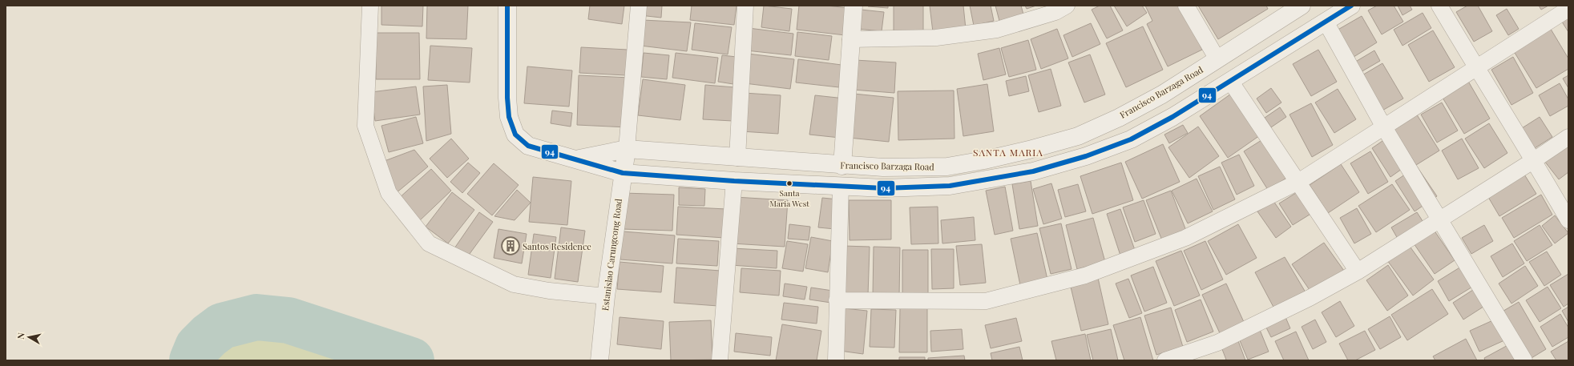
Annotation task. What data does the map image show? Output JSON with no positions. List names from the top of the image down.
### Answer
{
  "streets": {
    "street": ["Francisco Barzaga Road", "Estanislao Carungcong Road"]
  },
  "crossings": [
    ["Francisco Barzaga Road", "Estanislao Carungcong Road"]
  ],
  "districts": ["SANTA MARIA"],
  "places": {
    "other": ["Santa Maria West"],
    "building": ["Santos Residence"]
  },
  "lines": ["transit line 94"],
  "north": "left"
}
